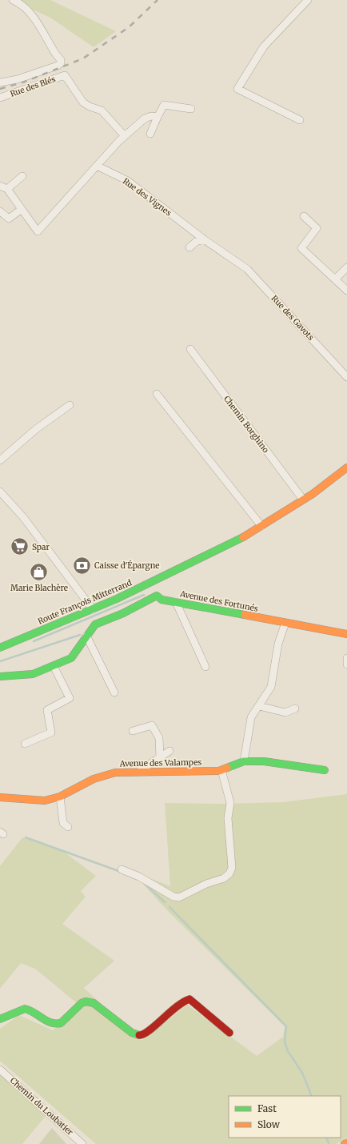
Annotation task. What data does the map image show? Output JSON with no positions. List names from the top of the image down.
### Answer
{
  "streets": {
    "street": [
      "Rue des Blés",
      "Rue des Vignes",
      "Rue des Gavots",
      "Chemin Borghino",
      "Avenue des Fortunés",
      "Route François Mitterrand",
      "Avenue des Valampes",
      "Chemin du Loubatier"
    ]
  },
  "crossings": [
    ["Rue des Vignes", "Rue des Gavots"],
    ["Chemin Borghino", "Route François Mitterrand"]
  ],
  "places": {
    "supermarket": ["Spar"],
    "bank": ["Caisse d'Épargne"],
    "shop": ["Marie Blachère"]
  },
  "legend": ["Fast", "Slow"]
}
